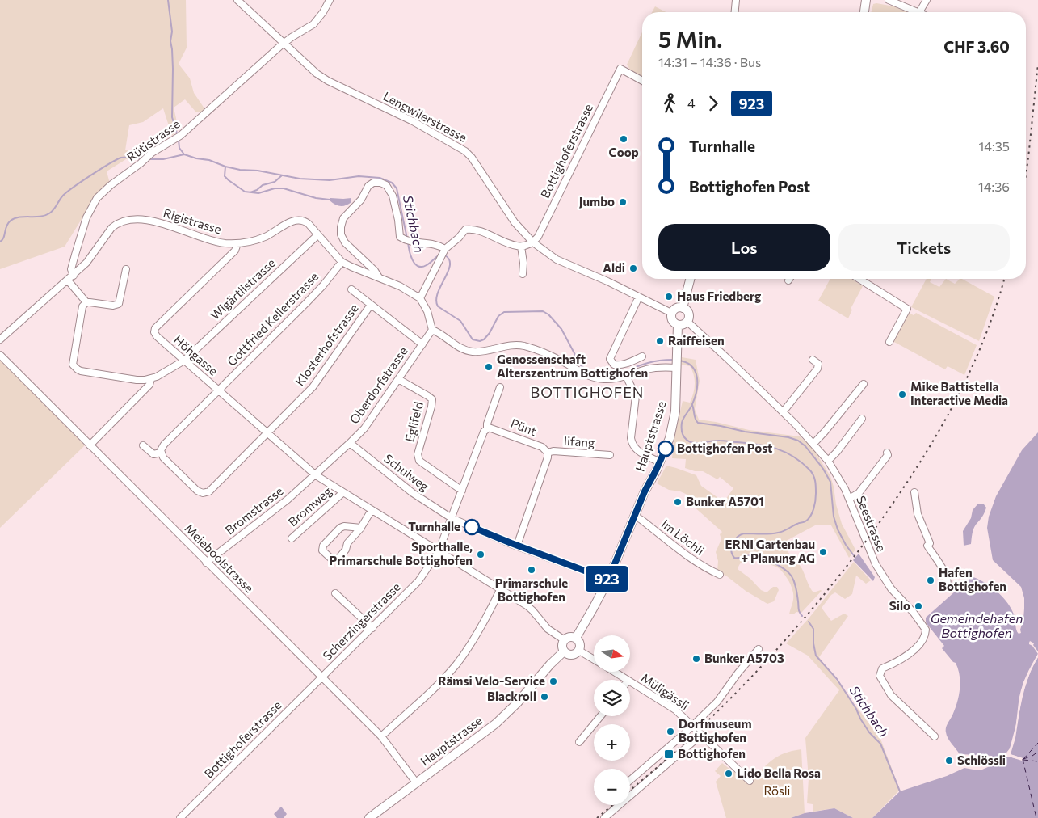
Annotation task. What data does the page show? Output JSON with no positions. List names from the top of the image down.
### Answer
{
  "streets": {
    "main road": ["Hauptstrasse"],
    "street": [
      "Lengwilerstrasse",
      "Rütistrasse",
      "Bottighoferstrasse",
      "Rigistrasse",
      "Wigärtlistrasse",
      "Gottfried Kellerstrasse",
      "Klosterhofstrasse",
      "Höhgasse",
      "Oberdorfstrasse",
      "Eglifeld",
      "Pünt",
      "Iifang",
      "Schulweg",
      "Bromweg",
      "Bromstrasse",
      "Seestrasse",
      "Im Löchli",
      "Meieboolstrasse",
      "Scherzingerstrasse",
      "Müligässli"
    ]
  },
  "crossings": [
    ["Lengwilerstrasse", "Rütistrasse"],
    ["Lengwilerstrasse", "Bottighoferstrasse"],
    ["Lengwilerstrasse", "Hauptstrasse"],
    ["Lengwilerstrasse", "Seestrasse"],
    ["Rütistrasse", "Rigistrasse"],
    ["Bottighoferstrasse", "Meieboolstrasse"],
    ["Bottighoferstrasse", "Scherzingerstrasse"],
    ["Rigistrasse", "Wigärtlistrasse"],
    ["Rigistrasse", "Gottfried Kellerstrasse"],
    ["Rigistrasse", "Höhgasse"],
    ["Wigärtlistrasse", "Höhgasse"],
    ["Gottfried Kellerstrasse", "Klosterhofstrasse"],
    ["Gottfried Kellerstrasse", "Höhgasse"],
    ["Klosterhofstrasse", "Höhgasse"],
    ["Klosterhofstrasse", "Oberdorfstrasse"],
    ["Höhgasse", "Oberdorfstrasse"],
    ["Höhgasse", "Hauptstrasse"],
    ["Höhgasse", "Bromweg"],
    ["Höhgasse", "Bromstrasse"],
    ["Höhgasse", "Scherzingerstrasse"],
    ["Höhgasse", "Müligässli"],
    ["Oberdorfstrasse", "Eglifeld"],
    ["Oberdorfstrasse", "Schulweg"],
    ["Oberdorfstrasse", "Bromstrasse"],
    ["Pünt", "Iifang"],
    ["Hauptstrasse", "Schulweg"],
    ["Hauptstrasse", "Seestrasse"],
    ["Hauptstrasse", "Im Löchli"],
    ["Hauptstrasse", "Meieboolstrasse"],
    ["Hauptstrasse", "Müligässli"],
    ["Schulweg", "Scherzingerstrasse"],
    ["Bromstrasse", "Meieboolstrasse"],
    ["Meieboolstrasse", "Scherzingerstrasse"]
  ],
  "districts": ["BOTTIGHOFEN"],
  "water": ["Stichbach", "Gemeindehafen Bottighofen"],
  "parks": ["Rösli"],
  "places": {
    "other": [
      "Coop",
      "Jumbo",
      "Aldi",
      "Haus Friedberg",
      "Raiffeisen",
      "Genossenschaft Alterszentrum Bottighofen",
      "Mike Battistella Interactive Media",
      "Bottighofen Post",
      "Bunker A5701",
      "Turnhalle",
      "ERNI Gartenbau + Planung AG",
      "Sporthalle, Primarschule Bottighofen",
      "Primarschule Bottighofen",
      "Hafen Bottighofen",
      "Silo",
      "Bunker A5703",
      "Rämsi Velo-Service",
      "Blackroll",
      "Dorfmuseum Bottighofen",
      "Schlössli",
      "Lido Bella Rosa"
    ],
    "transit": ["Bottighofen"]
  },
  "lines": ["bus line 923"],
  "north": "right",
  "page": {
    "on_map": "923",
    "heading": ["5 Min.", "14:31 – 14:36 · Bus", "CHF 3.60"],
    "legs": ["4", "923"],
    "list": [
      {
        "name": "Turnhalle",
        "value": "14:35"
      },
      {
        "name": "Bottighofen Post",
        "value": "14:36"
      }
    ],
    "buttons": ["Los", "Tickets"],
    "map_buttons": ["+", "−"]
  }
}
